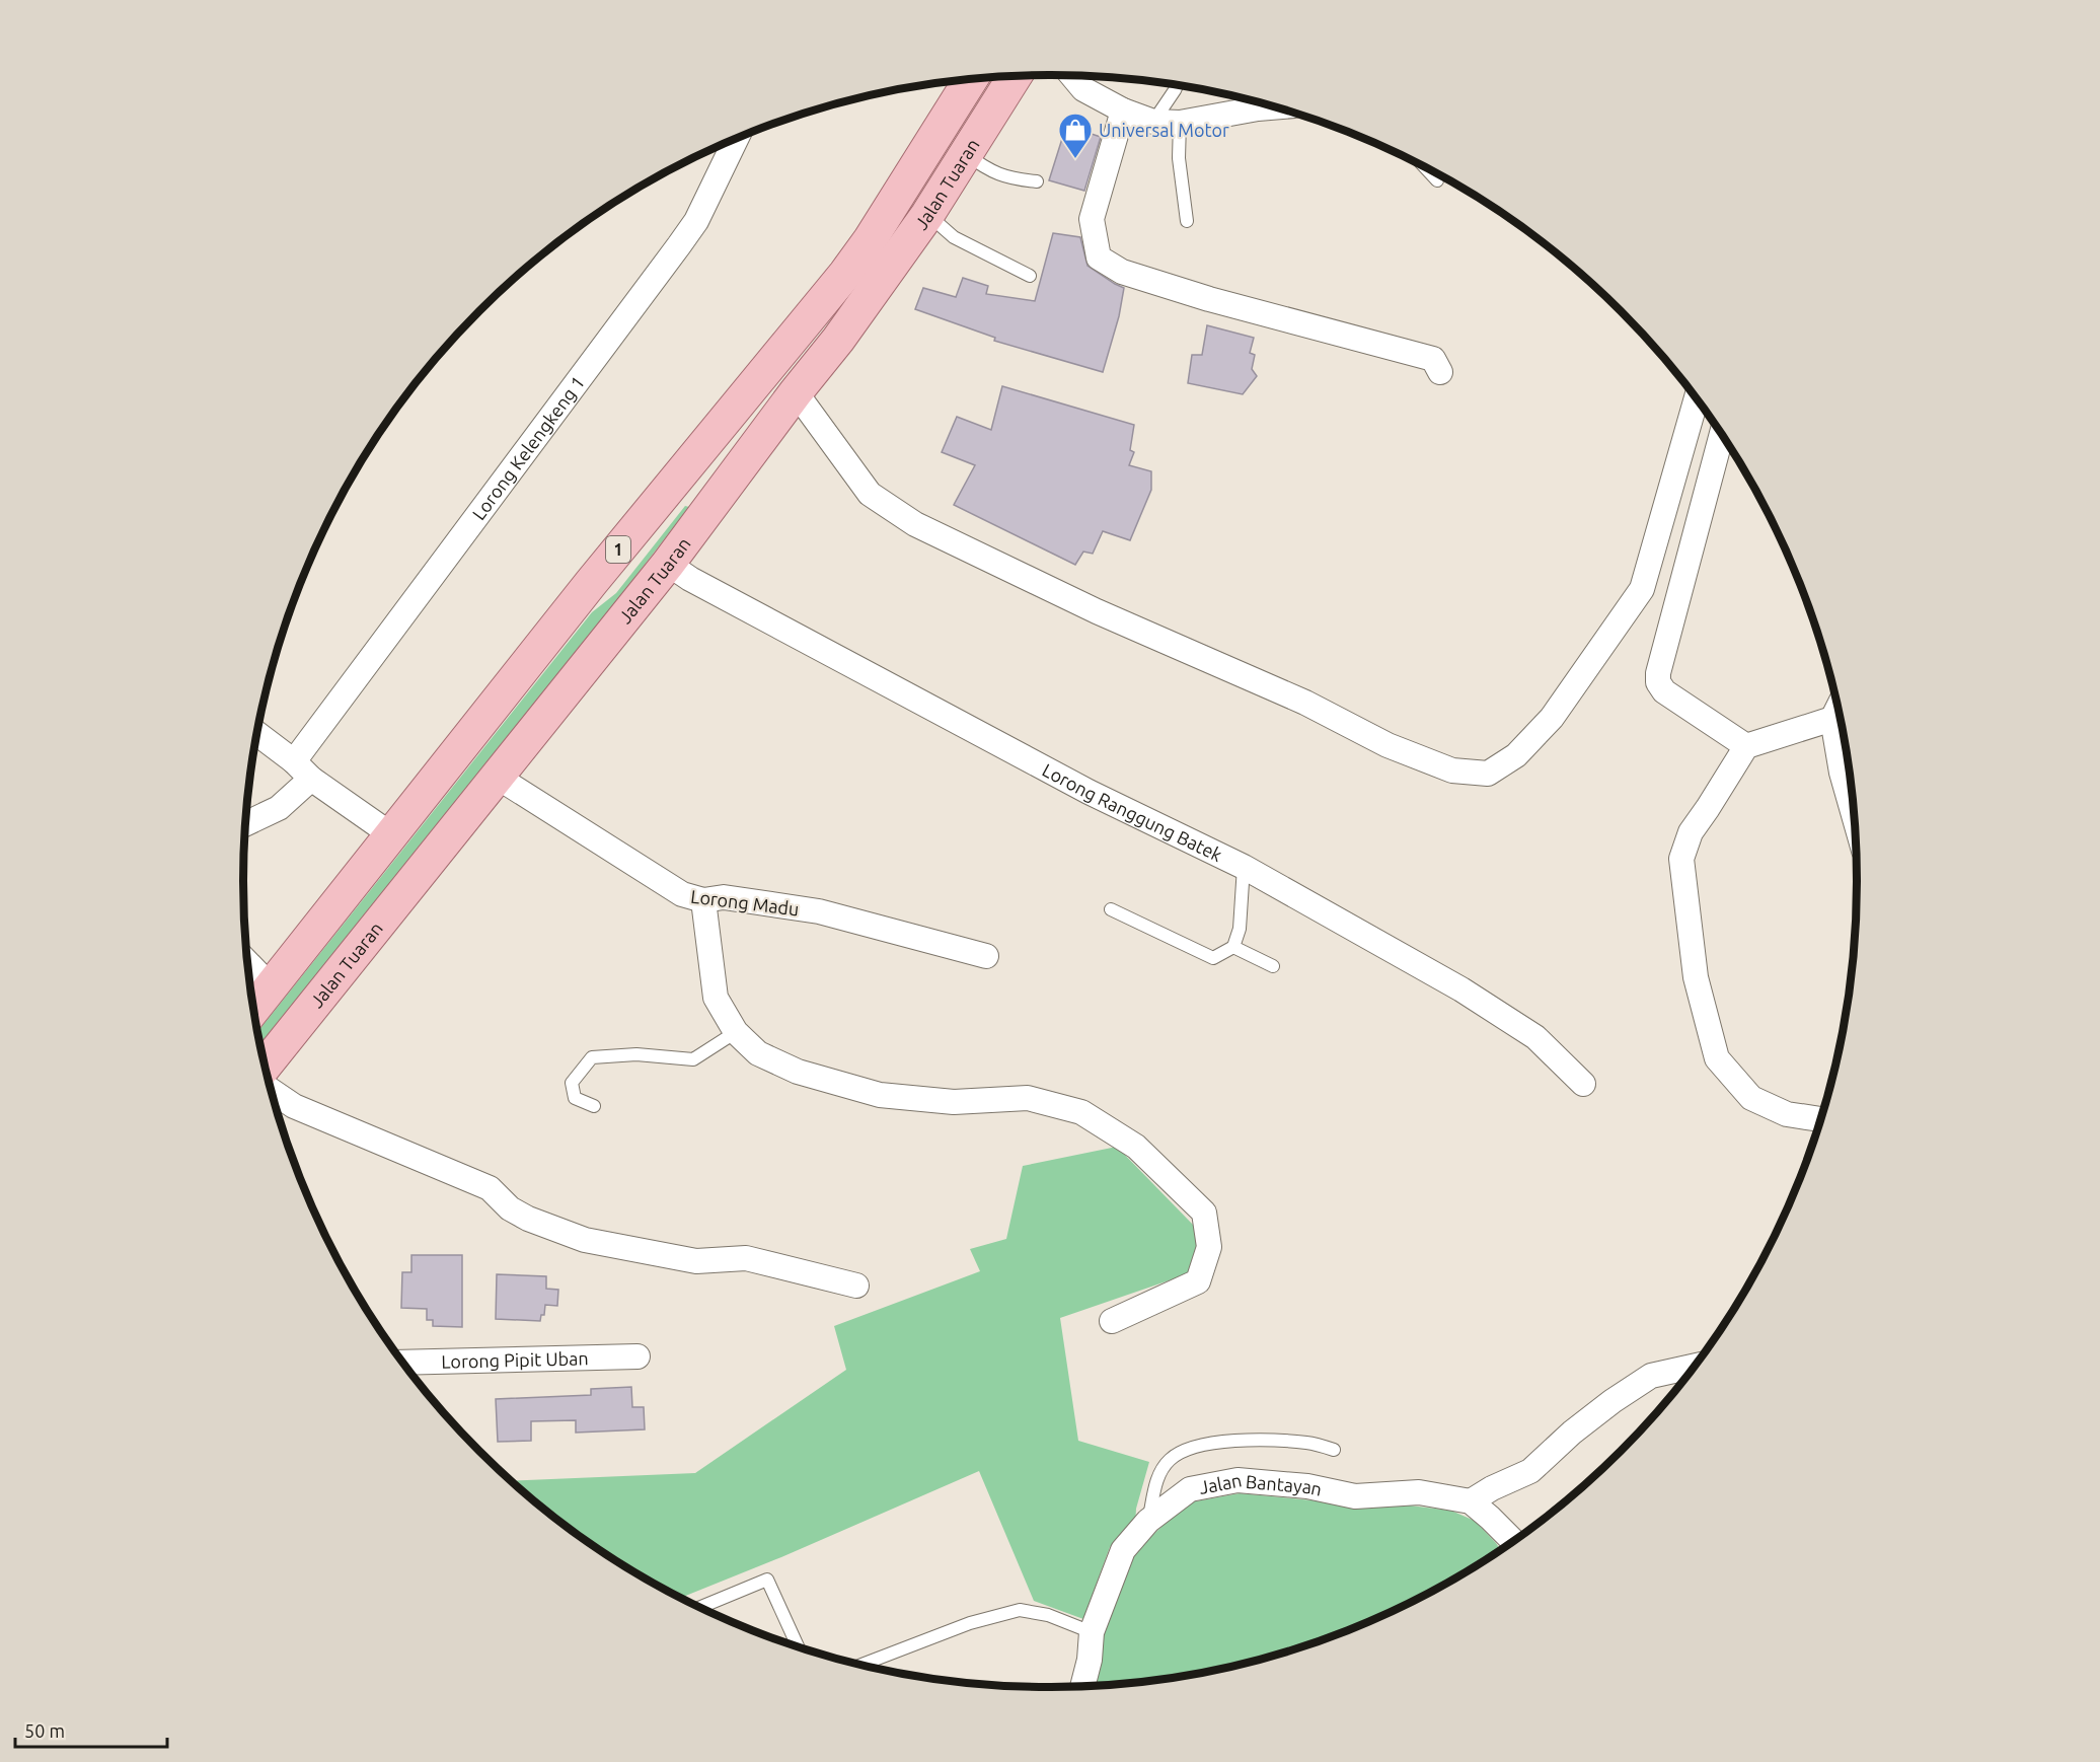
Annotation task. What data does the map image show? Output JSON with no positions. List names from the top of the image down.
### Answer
{
  "streets": {
    "main road": ["Jalan Tuaran", "1"],
    "street": [
      "Lorong Kelengkeng 1",
      "Lorong Ranggung Batek",
      "Lorong Madu",
      "Lorong Pipit Uban",
      "Jalan Bantayan"
    ]
  },
  "crossings": [
    ["Jalan Tuaran", "Lorong Ranggung Batek"],
    ["Jalan Tuaran", "Lorong Madu"]
  ],
  "places": {
    "shop": ["Universal Motor"]
  },
  "scale_bar": "50 m"
}
